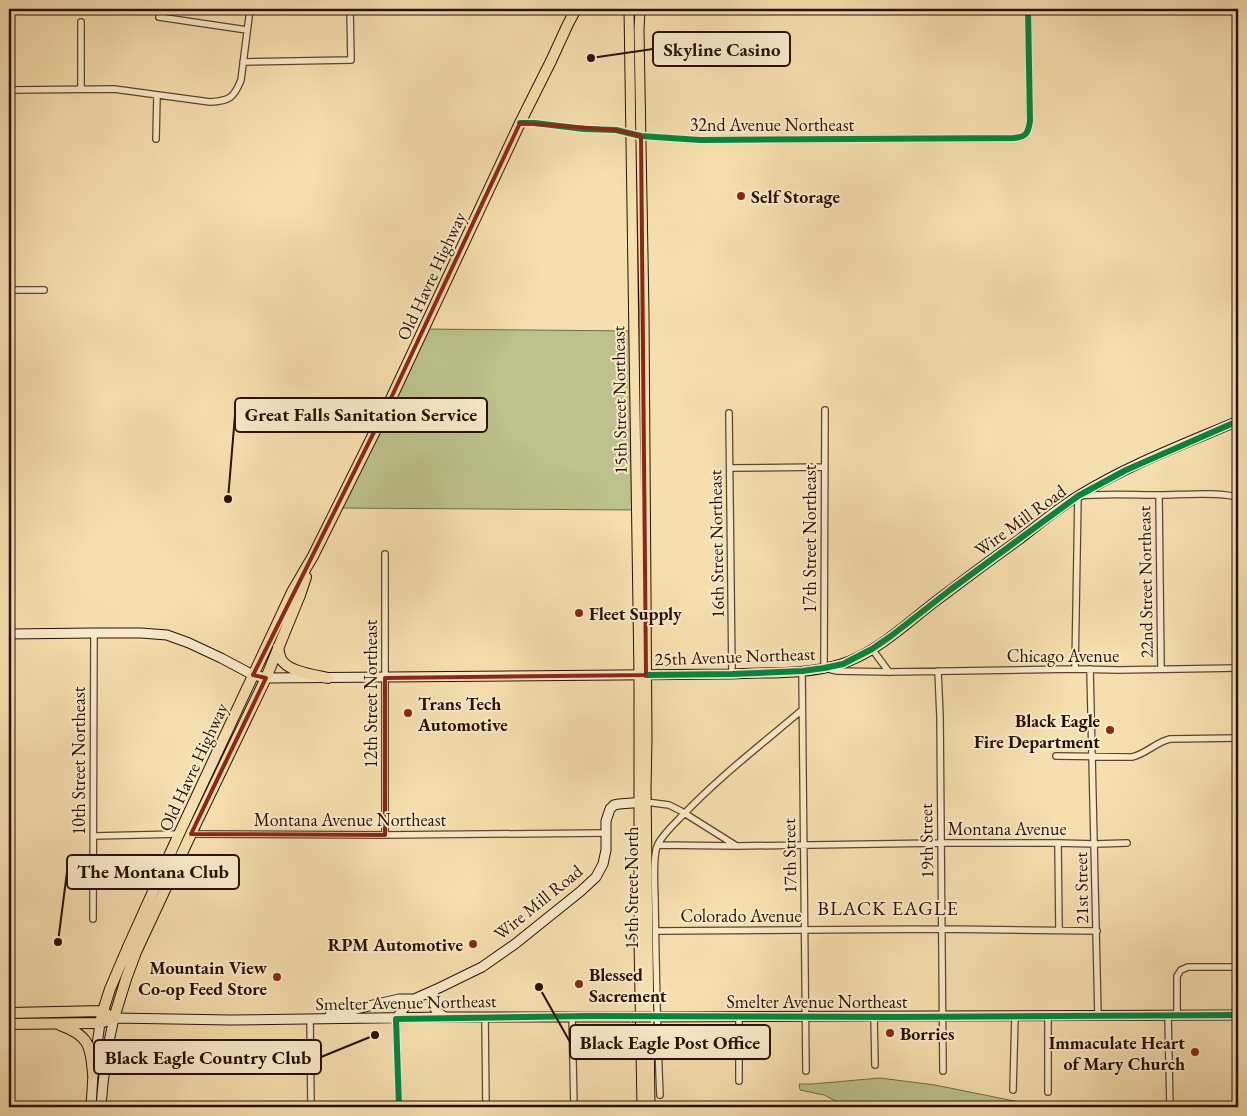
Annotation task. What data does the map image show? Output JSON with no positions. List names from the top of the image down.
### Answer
{
  "streets": {
    "highway": ["Old Havre Highway", "Smelter Avenue Northeast"],
    "main road": ["15th Street Northeast", "15th Street North"],
    "street": [
      "32nd Avenue Northeast",
      "Wire Mill Road",
      "17th Street Northeast",
      "16th Street Northeast",
      "22nd Street Northeast",
      "Chicago Avenue",
      "25th Avenue Northeast",
      "12th Street Northeast",
      "10th Street Northeast",
      "Montana Avenue Northeast",
      "Montana Avenue",
      "19th Street",
      "17th Street",
      "21st Street",
      "Colorado Avenue"
    ]
  },
  "crossings": [
    ["32nd Avenue Northeast", "Old Havre Highway"],
    ["32nd Avenue Northeast", "15th Street Northeast"],
    ["Old Havre Highway", "25th Avenue Northeast"],
    ["Old Havre Highway", "Montana Avenue Northeast"],
    ["Old Havre Highway", "Smelter Avenue Northeast"],
    ["15th Street Northeast", "25th Avenue Northeast"],
    ["15th Street Northeast", "15th Street North"],
    ["Wire Mill Road", "17th Street Northeast"],
    ["Wire Mill Road", "Chicago Avenue"],
    ["Wire Mill Road", "25th Avenue Northeast"],
    ["Wire Mill Road", "Montana Avenue Northeast"],
    ["Wire Mill Road", "15th Street North"],
    ["Wire Mill Road", "Smelter Avenue Northeast"],
    ["17th Street Northeast", "Chicago Avenue"],
    ["17th Street Northeast", "25th Avenue Northeast"],
    ["16th Street Northeast", "25th Avenue Northeast"],
    ["22nd Street Northeast", "Chicago Avenue"],
    ["Chicago Avenue", "25th Avenue Northeast"],
    ["Chicago Avenue", "19th Street"],
    ["Chicago Avenue", "21st Street"],
    ["25th Avenue Northeast", "12th Street Northeast"],
    ["25th Avenue Northeast", "10th Street Northeast"],
    ["25th Avenue Northeast", "17th Street"],
    ["12th Street Northeast", "Montana Avenue Northeast"],
    ["10th Street Northeast", "Montana Avenue Northeast"],
    ["Montana Avenue", "19th Street"],
    ["Montana Avenue", "17th Street"],
    ["Montana Avenue", "15th Street North"],
    ["Montana Avenue", "21st Street"],
    ["19th Street", "Colorado Avenue"],
    ["19th Street", "Smelter Avenue Northeast"],
    ["17th Street", "Colorado Avenue"],
    ["17th Street", "Smelter Avenue Northeast"],
    ["15th Street North", "Colorado Avenue"],
    ["15th Street North", "Smelter Avenue Northeast"],
    ["21st Street", "Colorado Avenue"],
    ["21st Street", "Smelter Avenue Northeast"]
  ],
  "districts": ["BLACK EAGLE"],
  "places": [
    "Skyline Casino",
    "Self Storage",
    "Great Falls Sanitation Service",
    "Fleet Supply",
    "Trans Tech Automotive",
    "Black Eagle Fire Department",
    "The Montana Club",
    "RPM Automotive",
    "Mountain View Co-op Feed Store",
    "Blessed Sacrement",
    "Black Eagle Post Office",
    "Borries",
    "Black Eagle Country Club",
    "Immaculate Heart of Mary Church"
  ]
}
